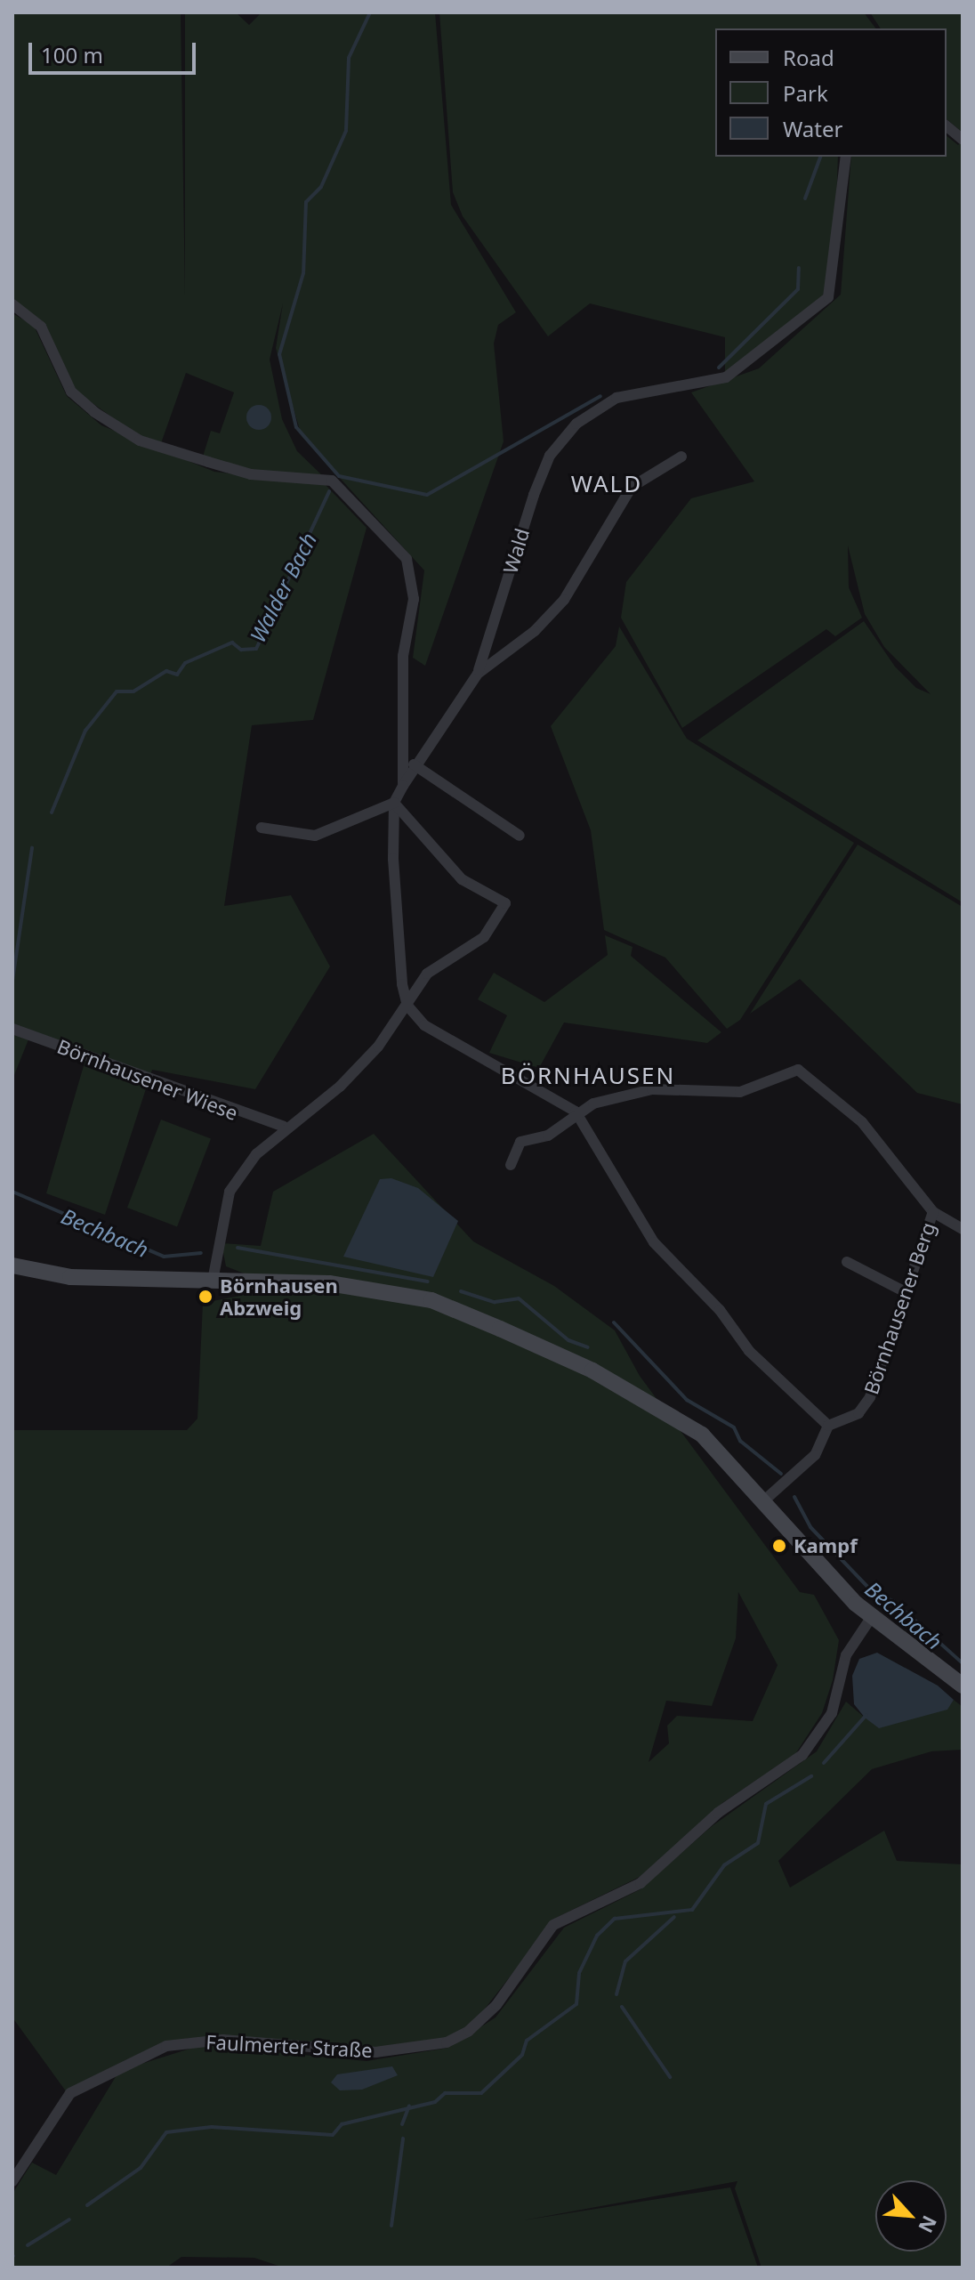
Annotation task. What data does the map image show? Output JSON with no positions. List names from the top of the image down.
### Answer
{
  "streets": {
    "street": [
      "Wald",
      "Börnhausener Wiese",
      "Börnhausener Berg",
      "Faulmerter Straße"
    ]
  },
  "districts": ["WALD", "BÖRNHAUSEN"],
  "water": ["Walder Bach", "Bechbach"],
  "places": ["Börnhausen Abzweig", "Kampf"],
  "legend": ["Road", "Park", "Water"],
  "scale_bar": "100 m",
  "north": "bottom right"
}
